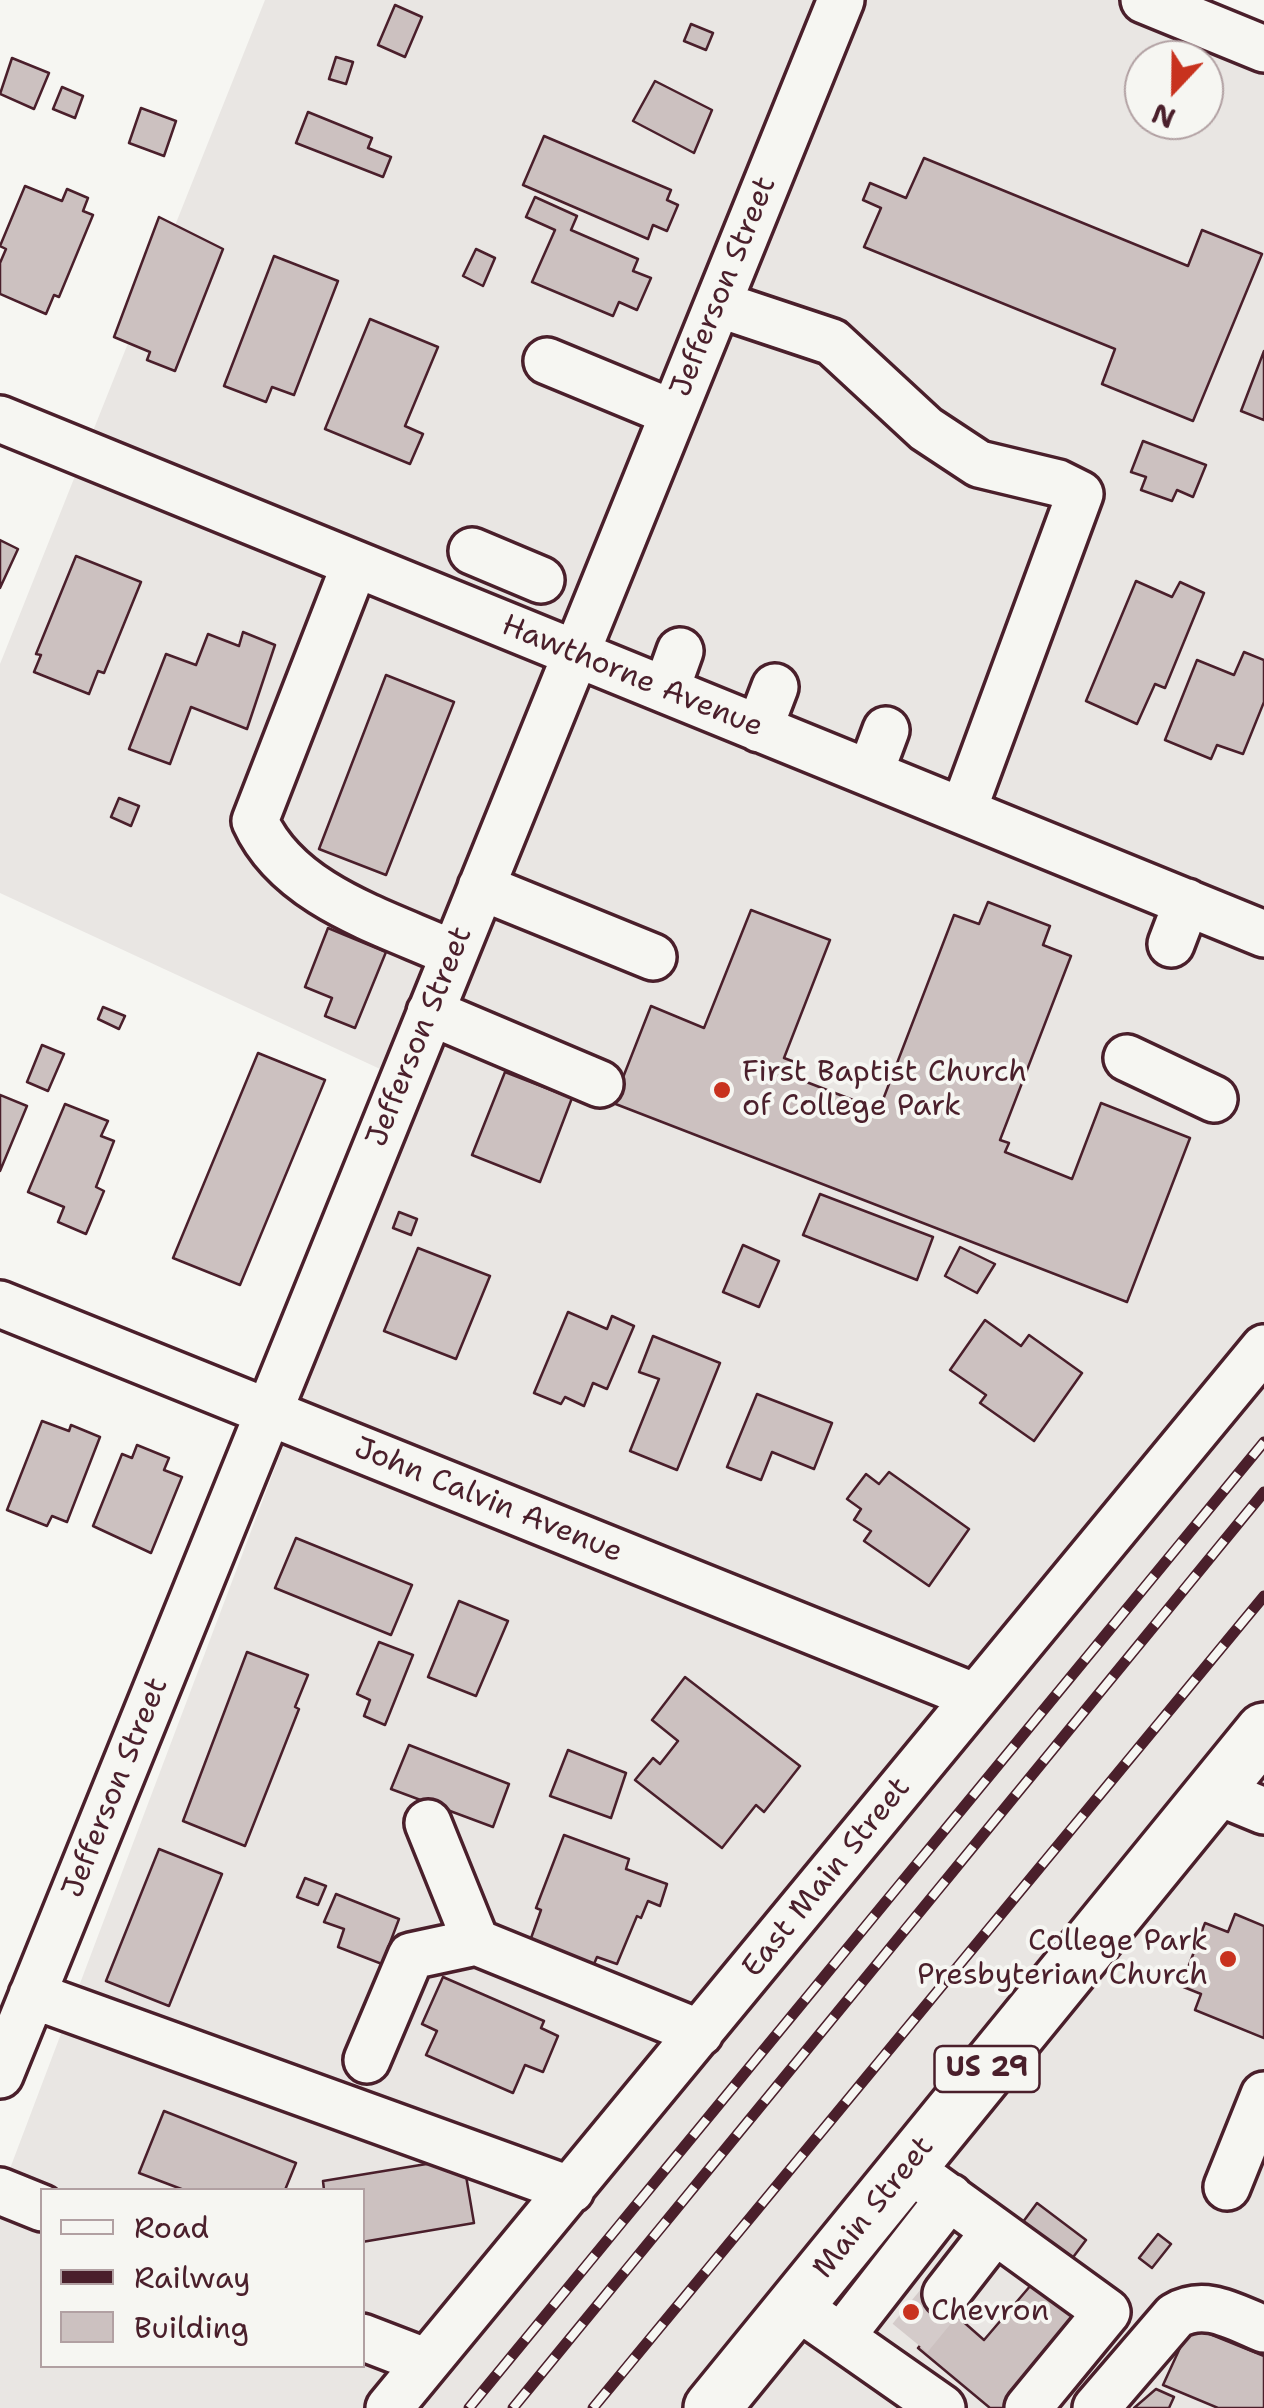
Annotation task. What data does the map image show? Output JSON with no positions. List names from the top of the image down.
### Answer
{
  "streets": {
    "main road": ["US 29", "Main Street"],
    "street": [
      "Jefferson Street",
      "Hawthorne Avenue",
      "John Calvin Avenue",
      "East Main Street"
    ]
  },
  "crossings": [
    ["Jefferson Street", "Hawthorne Avenue"],
    ["Jefferson Street", "John Calvin Avenue"],
    ["John Calvin Avenue", "East Main Street"]
  ],
  "places": ["First Baptist Church of College Park", "College Park Presbyterian Church", "Chevron"],
  "legend": ["Road", "Railway", "Building"],
  "north": "bottom"
}
